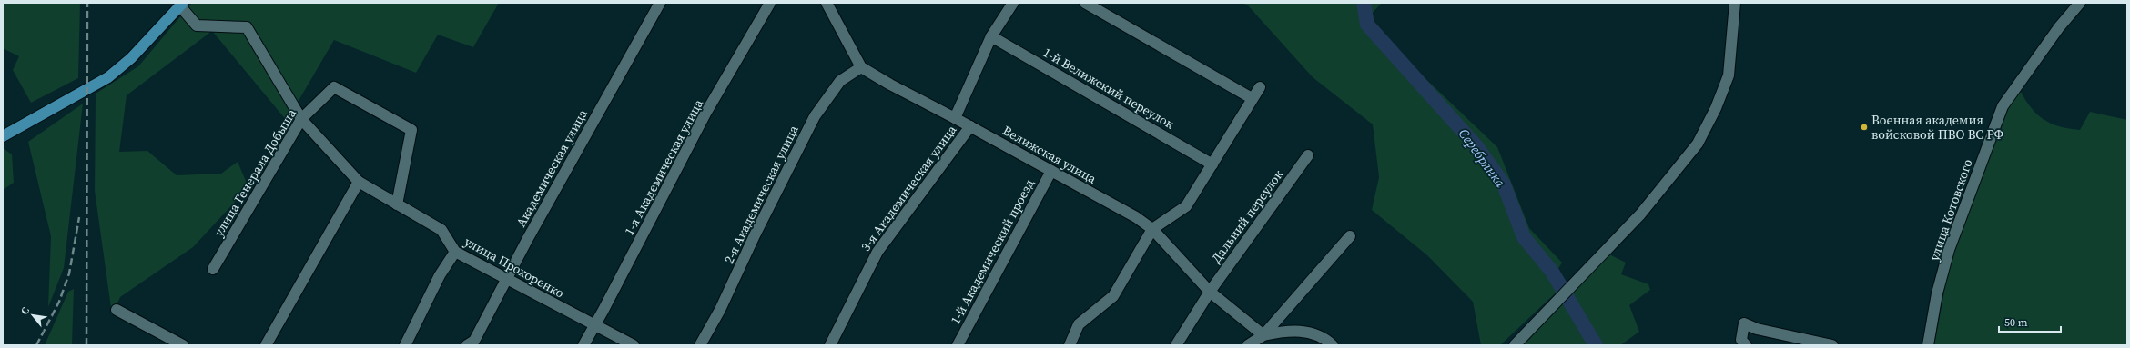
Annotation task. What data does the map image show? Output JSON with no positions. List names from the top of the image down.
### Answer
{
  "streets": {
    "street": [
      "1-й Велижский переулок",
      "Велижская улица",
      "1-я Академическая улица",
      "Академическая улица",
      "улица Генерала Добыша",
      "3-я Академическая улица",
      "2-я Академическая улица",
      "улица Котовского",
      "Дальний переулок",
      "1-й Академический проезд",
      "улица Прохоренко"
    ]
  },
  "crossings": [
    ["Велижская улица", "3-я Академическая улица"],
    ["Велижская улица", "2-я Академическая улица"],
    ["Велижская улица", "Дальний переулок"],
    ["Велижская улица", "1-й Академический проезд"],
    ["1-я Академическая улица", "улица Прохоренко"],
    ["Академическая улица", "улица Прохоренко"],
    ["улица Генерала Добыша", "улица Прохоренко"]
  ],
  "water": ["Серебрянка"],
  "places": ["Военная академия войсковой ПВО ВС РФ"],
  "scale_bar": "50 m",
  "north": "top left"
}
